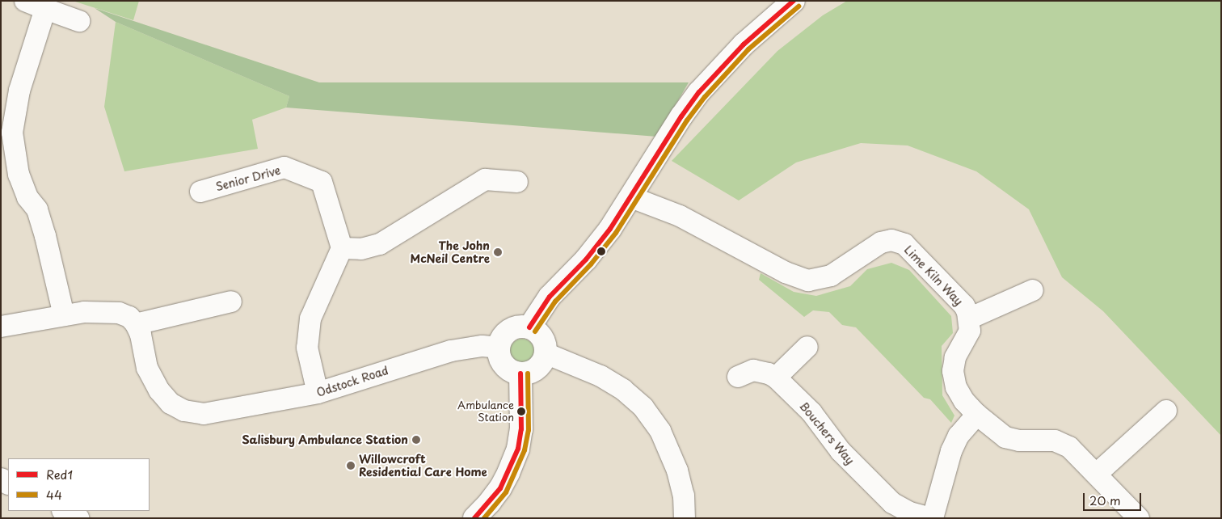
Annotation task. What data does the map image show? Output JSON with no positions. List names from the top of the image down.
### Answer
{
  "streets": {
    "street": [
      "Senior Drive",
      "Lime Kiln Way",
      "Odstock Road",
      "Bouchers Way"
    ]
  },
  "crossings": [
    ["Lime Kiln Way", "Bouchers Way"]
  ],
  "places": [
    "The John McNeil Centre",
    "Ambulance Station",
    "Salisbury Ambulance Station",
    "Willowcroft Residential Care Home"
  ],
  "lines": ["transit line Red1", "transit line 44"],
  "legend": ["Red1", "44"],
  "scale_bar": "20 m"
}
